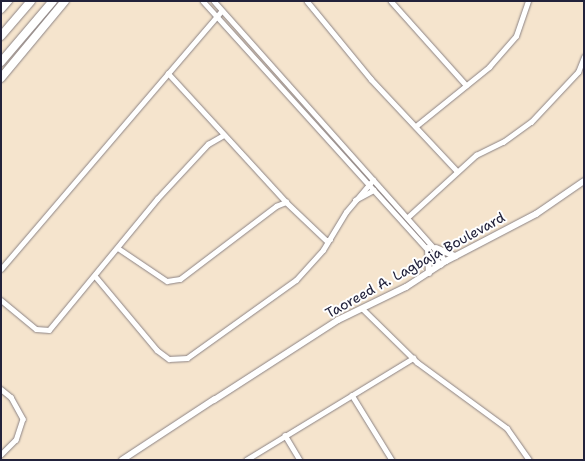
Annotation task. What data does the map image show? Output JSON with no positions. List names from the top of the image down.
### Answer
{
  "streets": {
    "street": ["Taoreed A. Lagbaja Boulevard"]
  }
}
